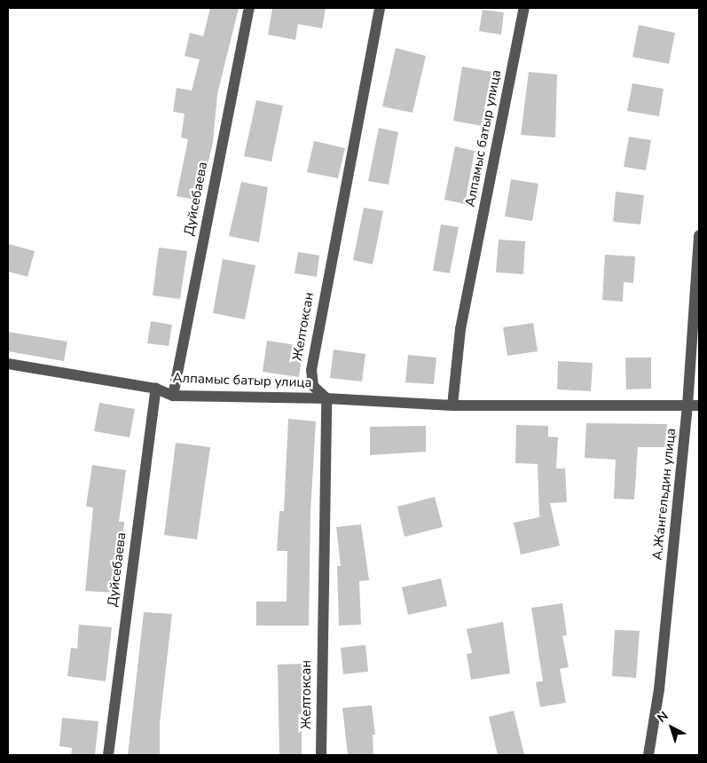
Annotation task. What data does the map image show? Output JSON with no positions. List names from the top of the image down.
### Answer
{
  "streets": {
    "street": [
      "Алпамыс батыр улица",
      "Дуйсебаева",
      "Желтоксан",
      "А.Жангельдин улица"
    ]
  },
  "crossings": [
    ["Алпамыс батыр улица", "Дуйсебаева"],
    ["Алпамыс батыр улица", "Желтоксан"],
    ["Алпамыс батыр улица", "А.Жангельдин улица"]
  ],
  "north": "top left"
}
